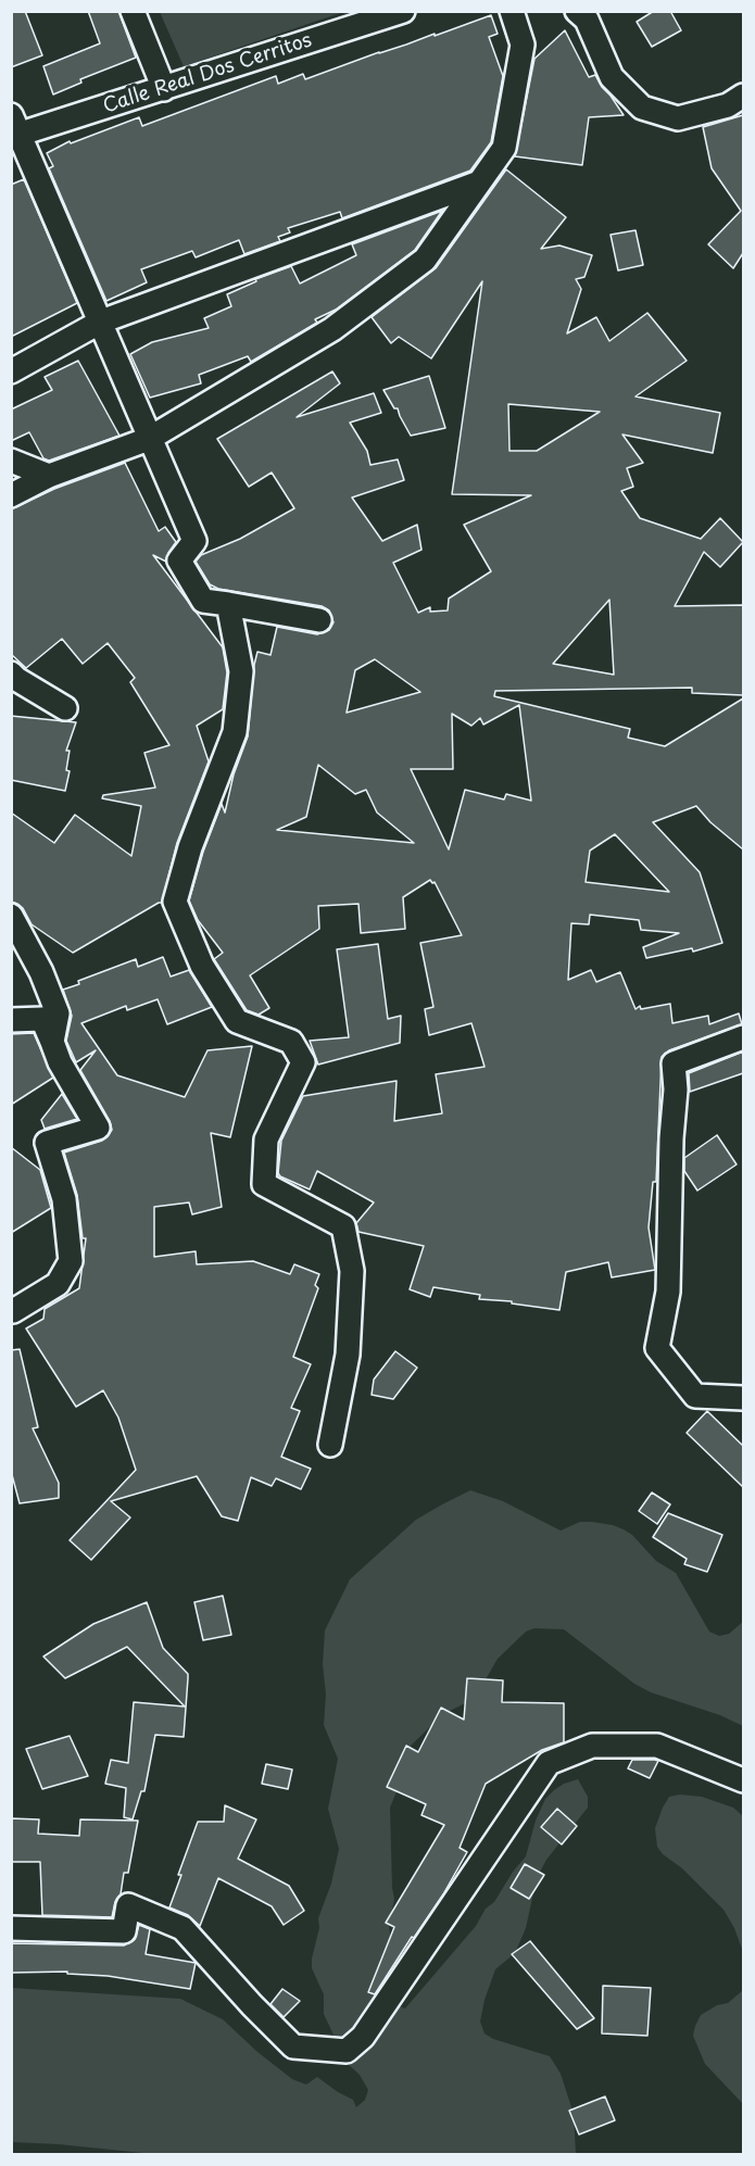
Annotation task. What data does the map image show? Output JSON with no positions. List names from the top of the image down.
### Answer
{
  "streets": {
    "street": ["Calle Real Dos Cerritos"]
  }
}
